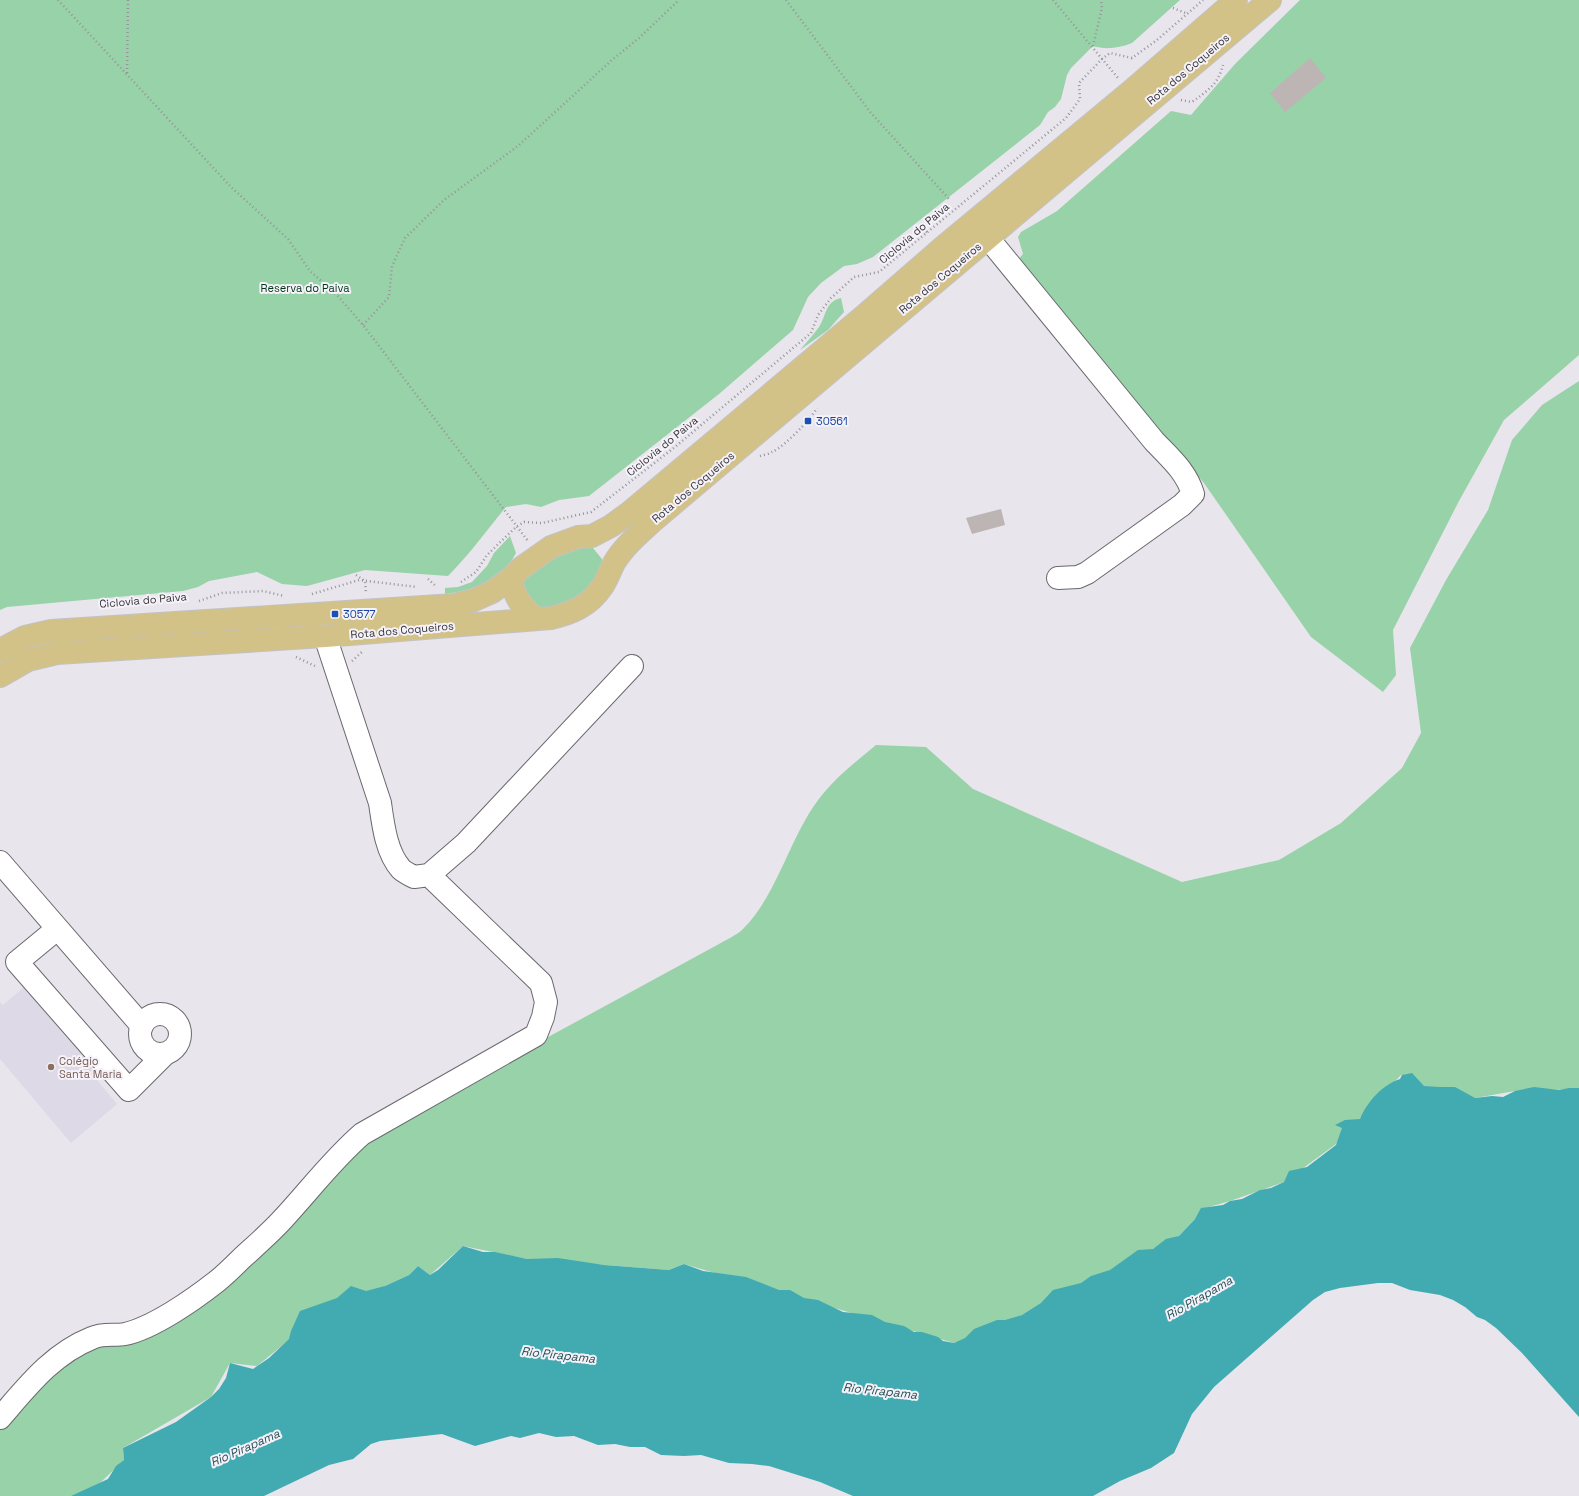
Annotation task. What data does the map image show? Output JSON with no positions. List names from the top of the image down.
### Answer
{
  "streets": {
    "main road": ["Rota dos Coqueiros"],
    "path": ["Ciclovia do Paiva"]
  },
  "water": ["Rio Pirapama"],
  "parks": ["Reserva do Paiva"],
  "places": {
    "transit": ["30561", "30577"],
    "other": ["Colégio Santa Maria"]
  }
}
